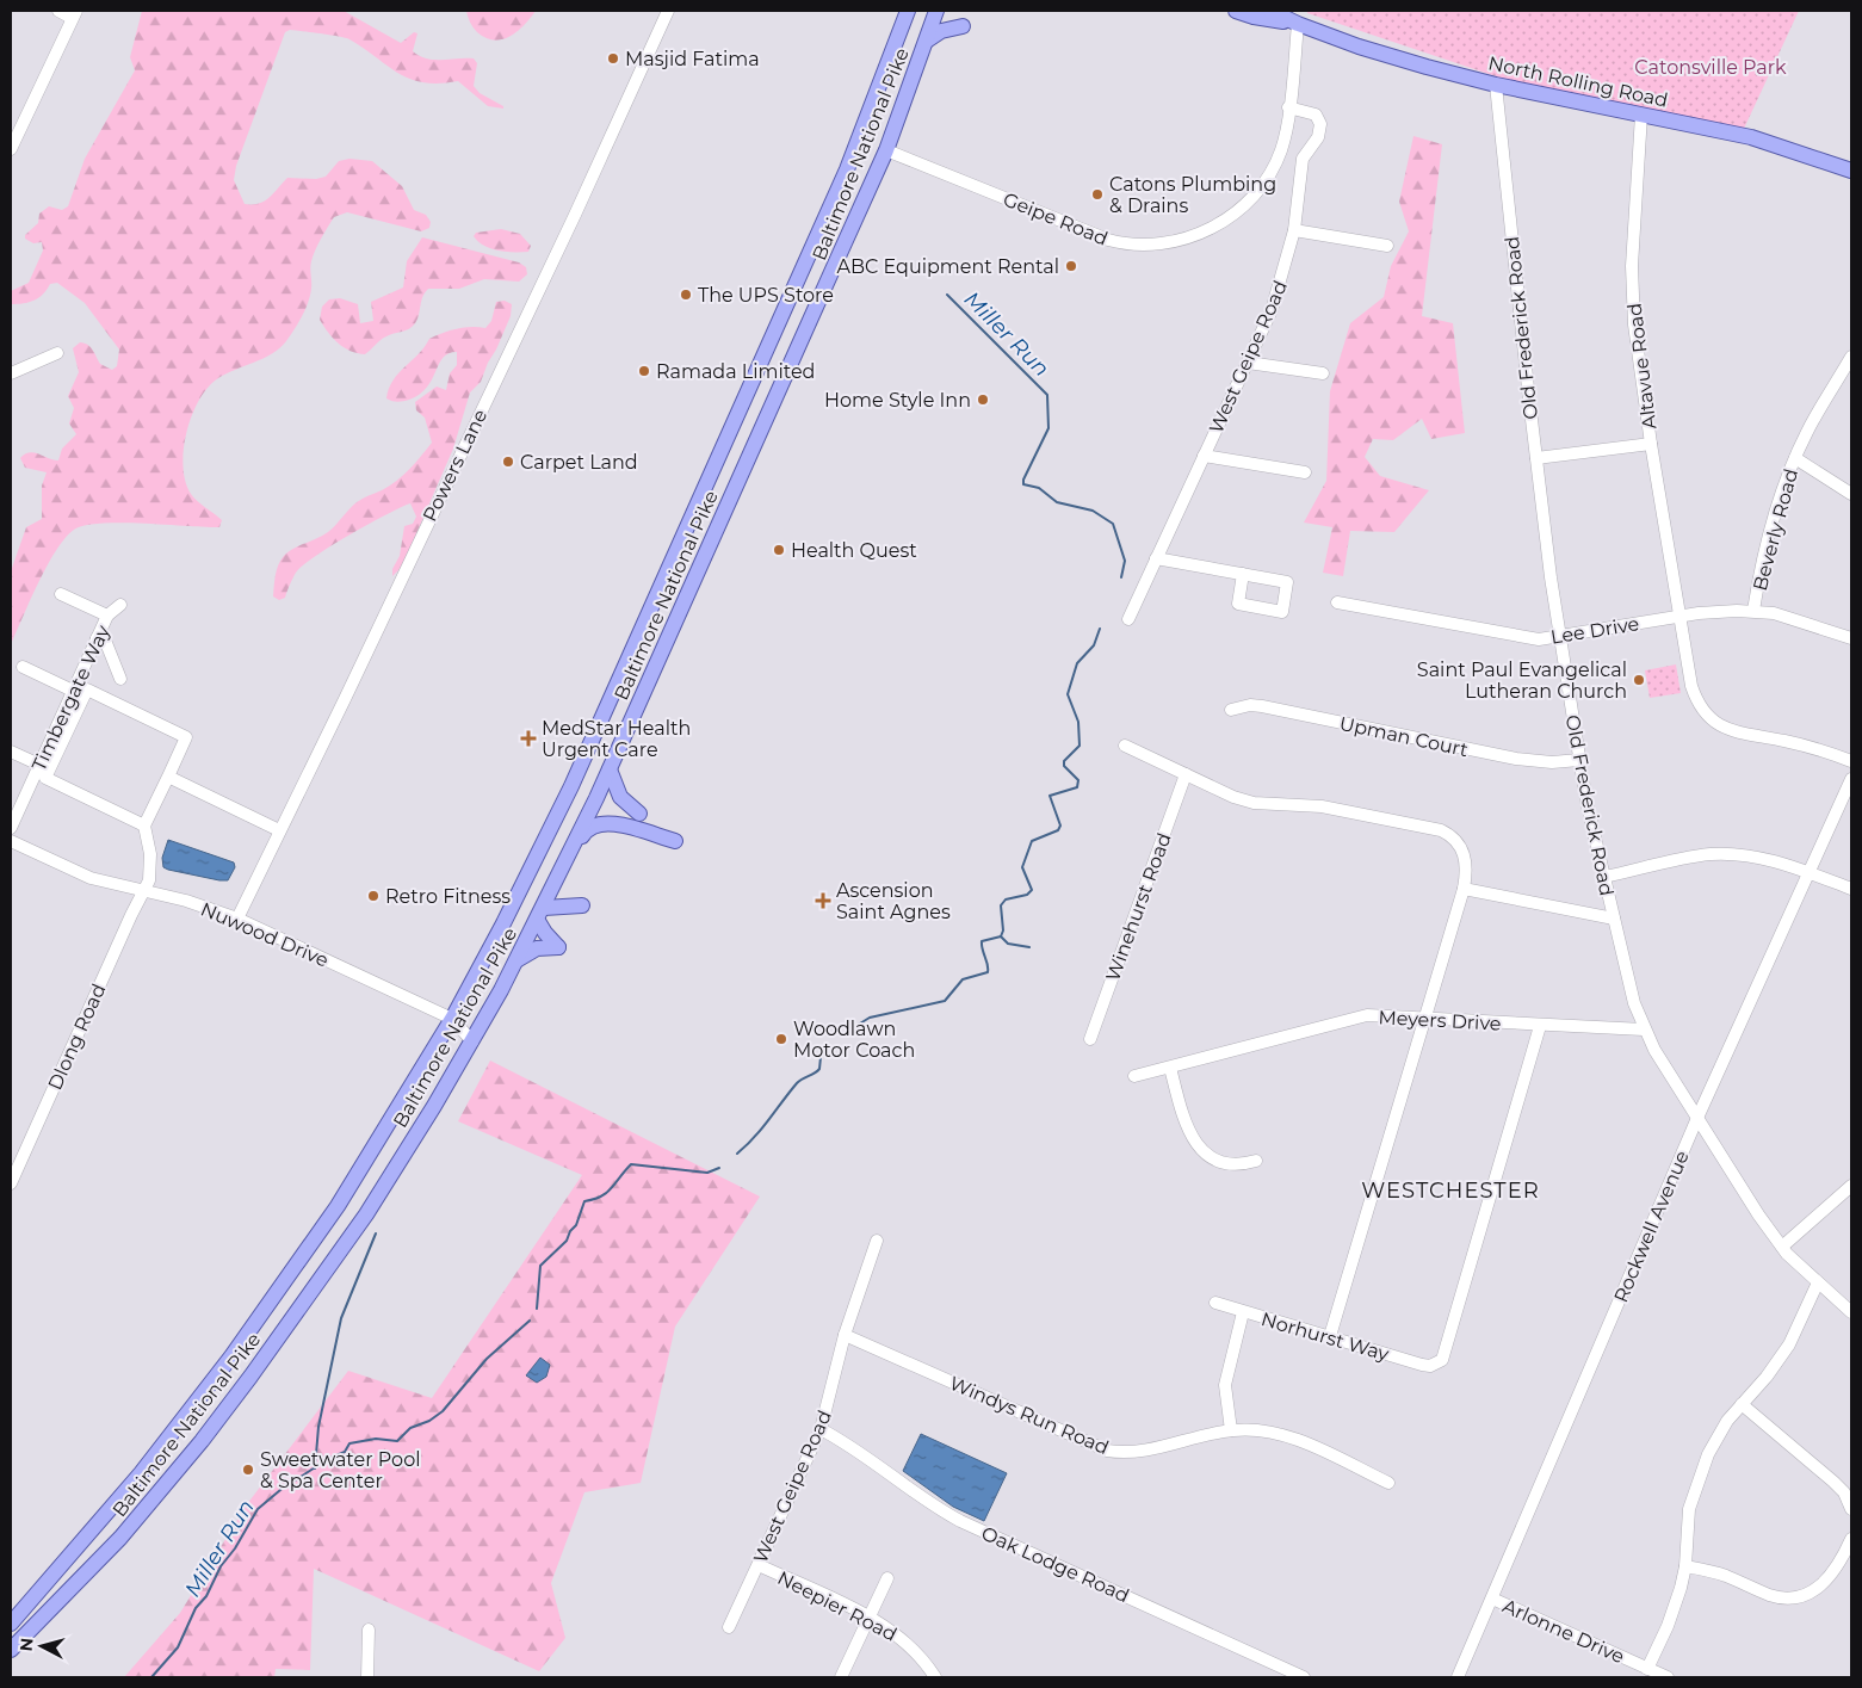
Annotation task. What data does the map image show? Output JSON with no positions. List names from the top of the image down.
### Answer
{
  "streets": {
    "main road": ["North Rolling Road", "Baltimore National Pike"],
    "street": [
      "Geipe Road",
      "Old Frederick Road",
      "West Geipe Road",
      "Altavue Road",
      "Powers Lane",
      "Beverly Road",
      "Lee Drive",
      "Timbergate Way",
      "Upman Court",
      "Winehurst Road",
      "Nuwood Drive",
      "Meyers Drive",
      "Dlong Road",
      "Rockwell Avenue",
      "Norhurst Way",
      "Windys Run Road",
      "Oak Lodge Road",
      "Neepier Road",
      "Arlonne Drive"
    ]
  },
  "crossings": [
    ["North Rolling Road", "Geipe Road"],
    ["North Rolling Road", "Old Frederick Road"],
    ["North Rolling Road", "Altavue Road"],
    ["Baltimore National Pike", "Geipe Road"],
    ["Baltimore National Pike", "Nuwood Drive"],
    ["Geipe Road", "West Geipe Road"],
    ["Old Frederick Road", "Lee Drive"],
    ["Old Frederick Road", "Upman Court"],
    ["Old Frederick Road", "Meyers Drive"],
    ["Old Frederick Road", "Rockwell Avenue"],
    ["West Geipe Road", "Windys Run Road"],
    ["West Geipe Road", "Oak Lodge Road"],
    ["West Geipe Road", "Neepier Road"],
    ["Altavue Road", "Lee Drive"],
    ["Powers Lane", "Nuwood Drive"],
    ["Beverly Road", "Lee Drive"],
    ["Nuwood Drive", "Dlong Road"],
    ["Meyers Drive", "Norhurst Way"],
    ["Rockwell Avenue", "Arlonne Drive"]
  ],
  "districts": ["WESTCHESTER"],
  "water": ["Miller Run"],
  "parks": ["Catonsville Park"],
  "places": {
    "other": [
      "Masjid Fatima",
      "Catons Plumbing & Drains",
      "ABC Equipment Rental",
      "The UPS Store",
      "Ramada Limited",
      "Home Style Inn",
      "Carpet Land",
      "Health Quest",
      "Saint Paul Evangelical Lutheran Church",
      "Retro Fitness",
      "Woodlawn Motor Coach",
      "Sweetwater Pool & Spa Center"
    ],
    "health": ["MedStar Health Urgent Care", "Ascension Saint Agnes"]
  },
  "north": "left"
}
